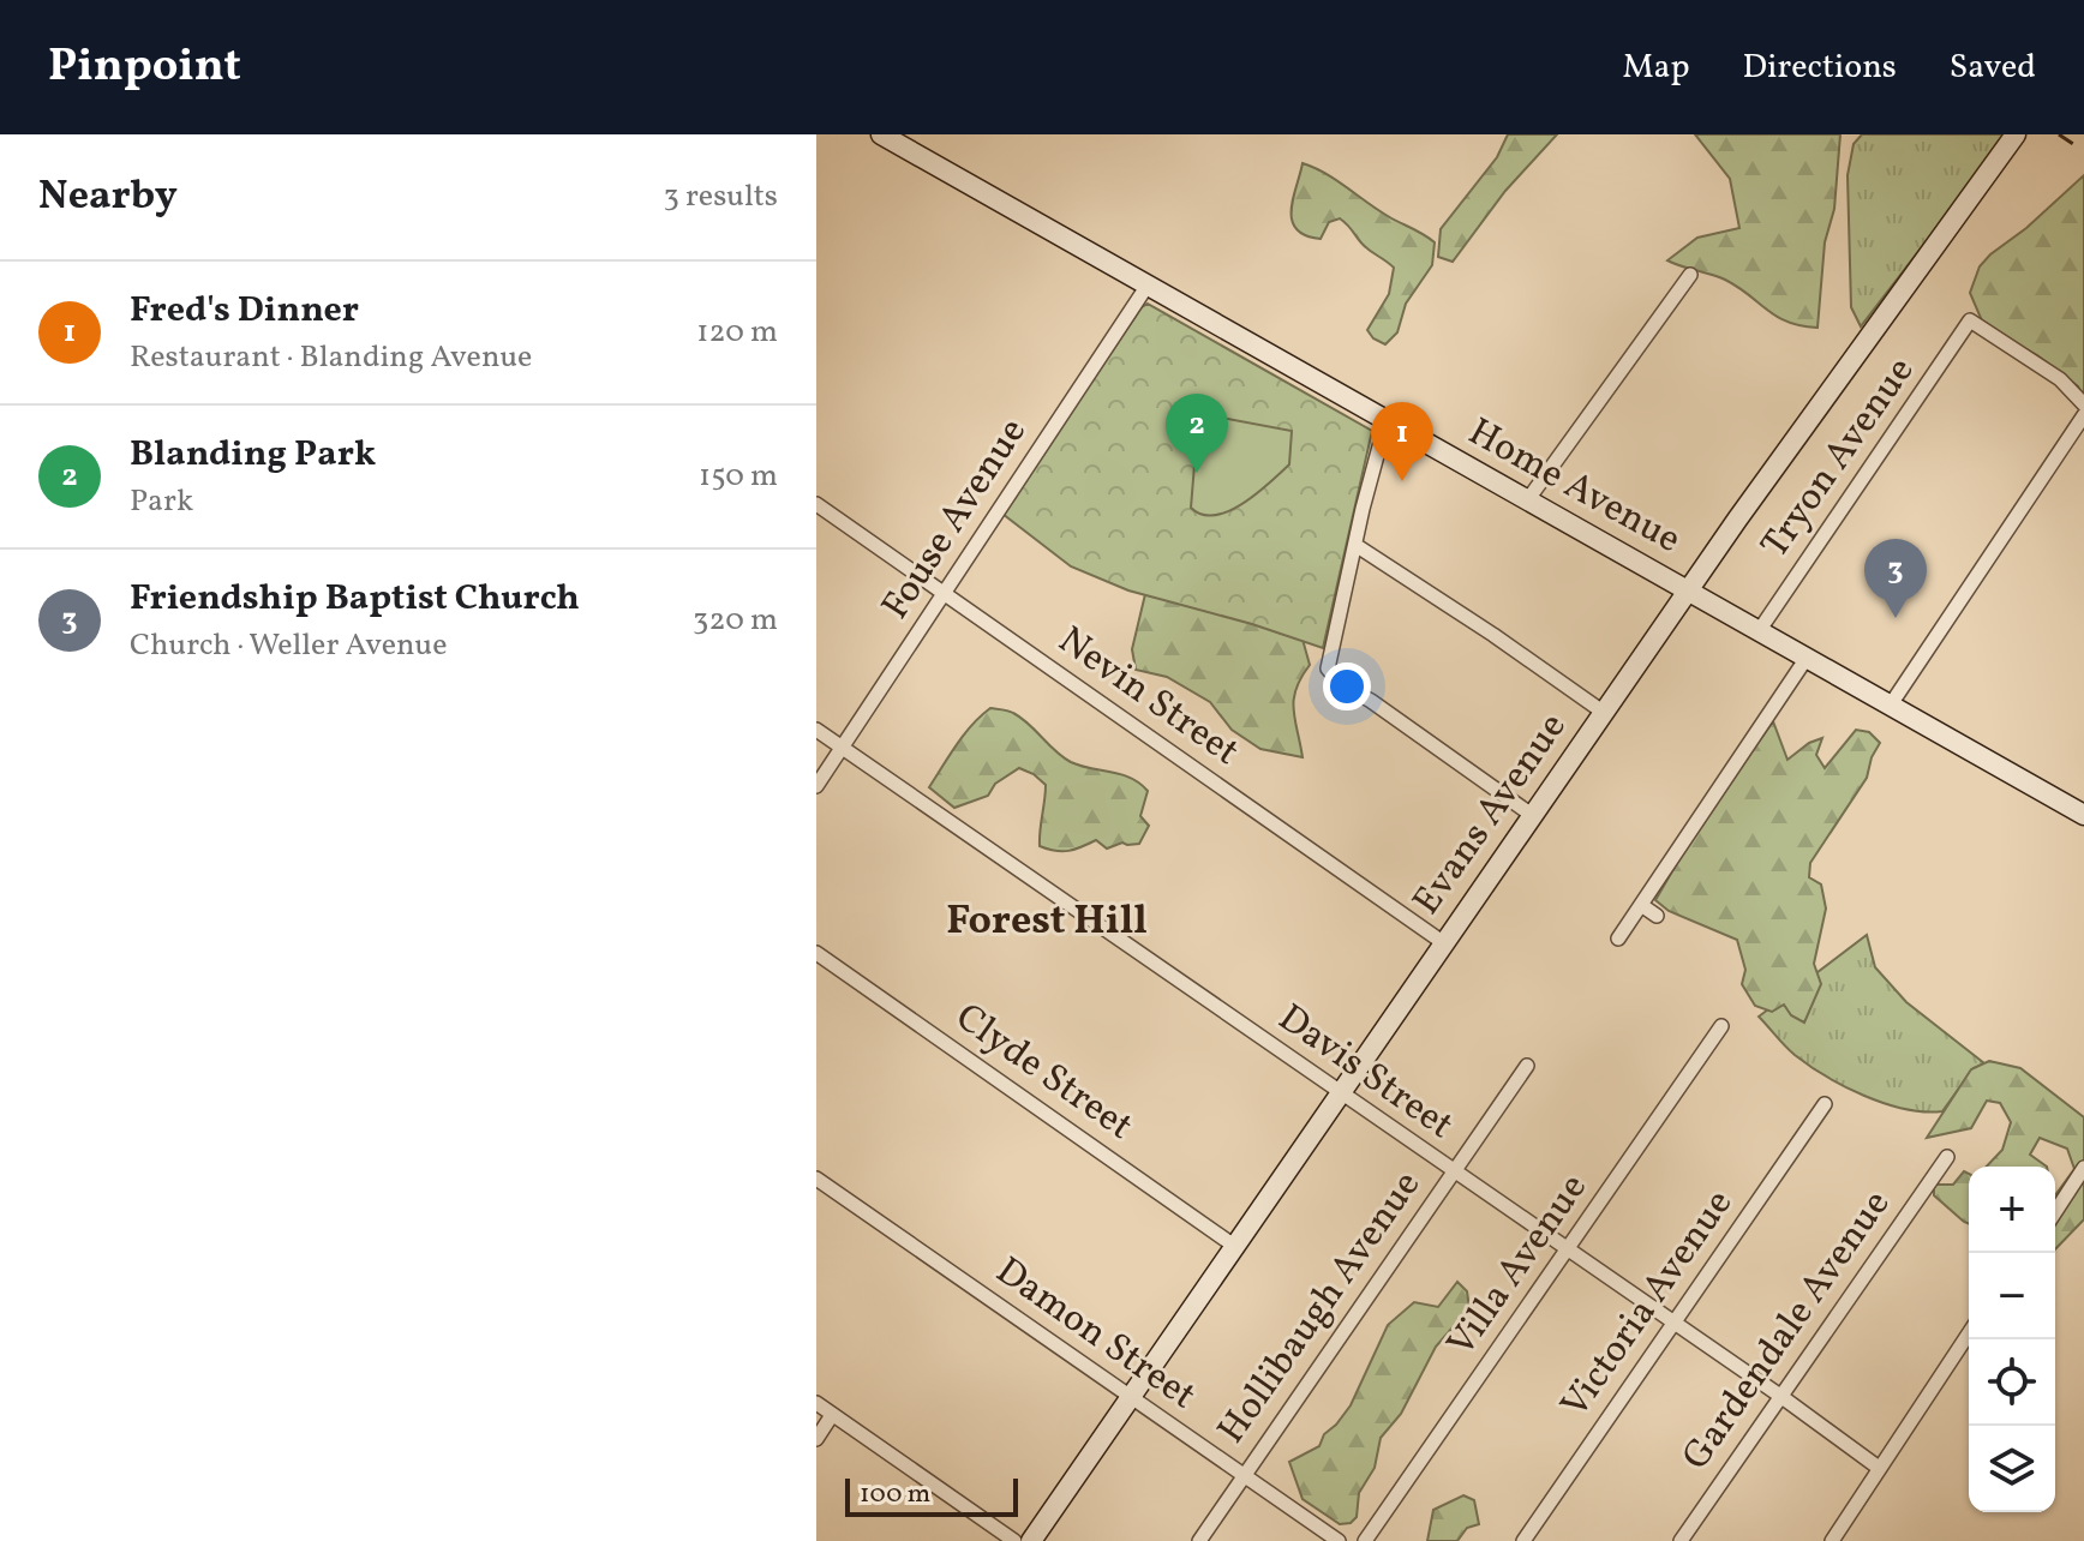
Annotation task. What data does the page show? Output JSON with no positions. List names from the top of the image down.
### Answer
{
  "streets": {
    "street": [
      "Tryon Avenue",
      "Home Avenue",
      "Fouse Avenue",
      "Nevin Street",
      "Evans Avenue",
      "Clyde Street",
      "Davis Street",
      "Villa Avenue",
      "Victoria Avenue",
      "Hollibaugh Avenue",
      "Gardendale Avenue",
      "Damon Street"
    ]
  },
  "crossings": [
    ["Tryon Avenue", "Home Avenue"],
    ["Home Avenue", "Fouse Avenue"],
    ["Home Avenue", "Evans Avenue"],
    ["Fouse Avenue", "Nevin Street"],
    ["Fouse Avenue", "Davis Street"],
    ["Nevin Street", "Evans Avenue"],
    ["Evans Avenue", "Clyde Street"],
    ["Evans Avenue", "Davis Street"],
    ["Evans Avenue", "Damon Street"],
    ["Davis Street", "Villa Avenue"],
    ["Davis Street", "Victoria Avenue"],
    ["Davis Street", "Hollibaugh Avenue"],
    ["Davis Street", "Gardendale Avenue"],
    ["Hollibaugh Avenue", "Damon Street"]
  ],
  "districts": ["Forest Hill"],
  "scale_bar": "100 m",
  "page": {
    "header": "Pinpoint",
    "nav": ["Map", "Directions", "Saved"],
    "heading": ["Nearby", "3 results"],
    "list": [
      {
        "mark": "1",
        "name": "Fred's Dinner",
        "note": "Restaurant · Blanding Avenue",
        "value": "120 m"
      },
      {
        "mark": "2",
        "name": "Blanding Park",
        "note": "Park",
        "value": "150 m"
      },
      {
        "mark": "3",
        "name": "Friendship Baptist Church",
        "note": "Church · Weller Avenue",
        "value": "320 m"
      }
    ],
    "pins": ["2", "1", "3"],
    "map_buttons": ["+", "−"],
    "scale": "100 m"
  }
}
